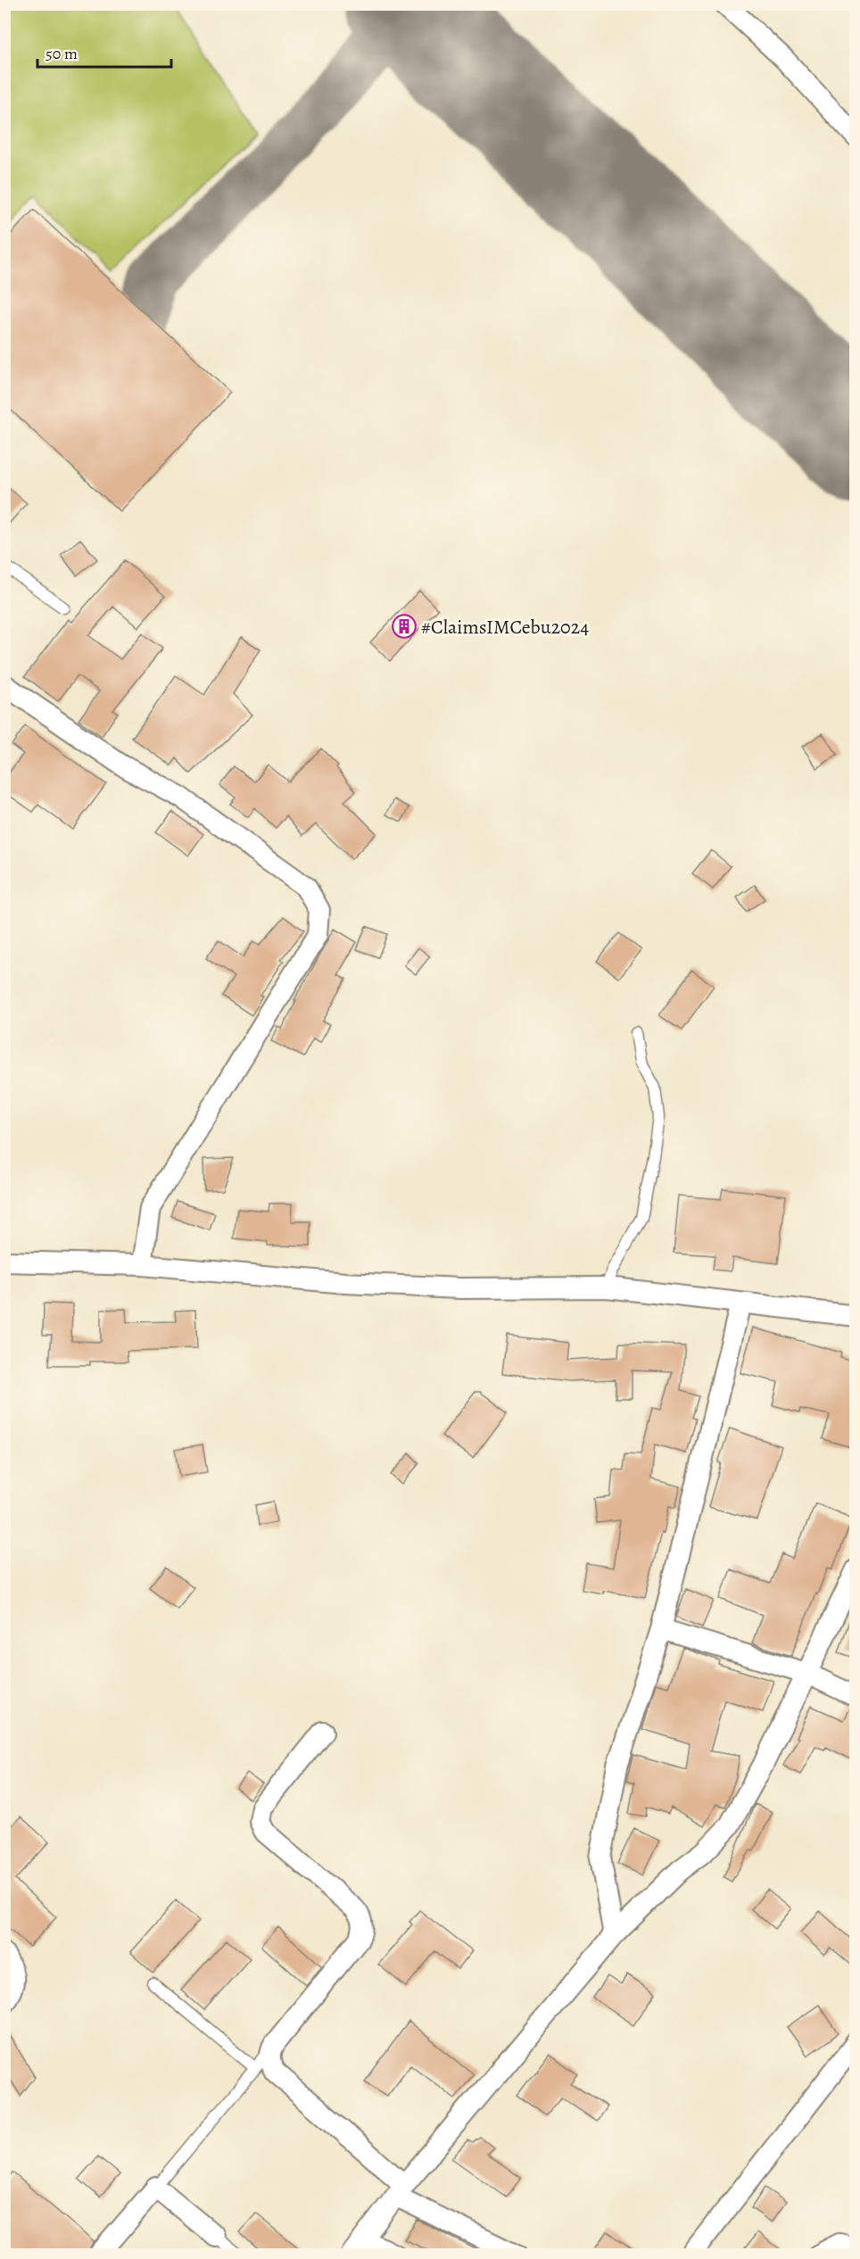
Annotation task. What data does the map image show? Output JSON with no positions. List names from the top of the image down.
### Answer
{
  "places": {
    "building": ["#ClaimsIMCebu2024"]
  },
  "scale_bar": "50 m"
}
